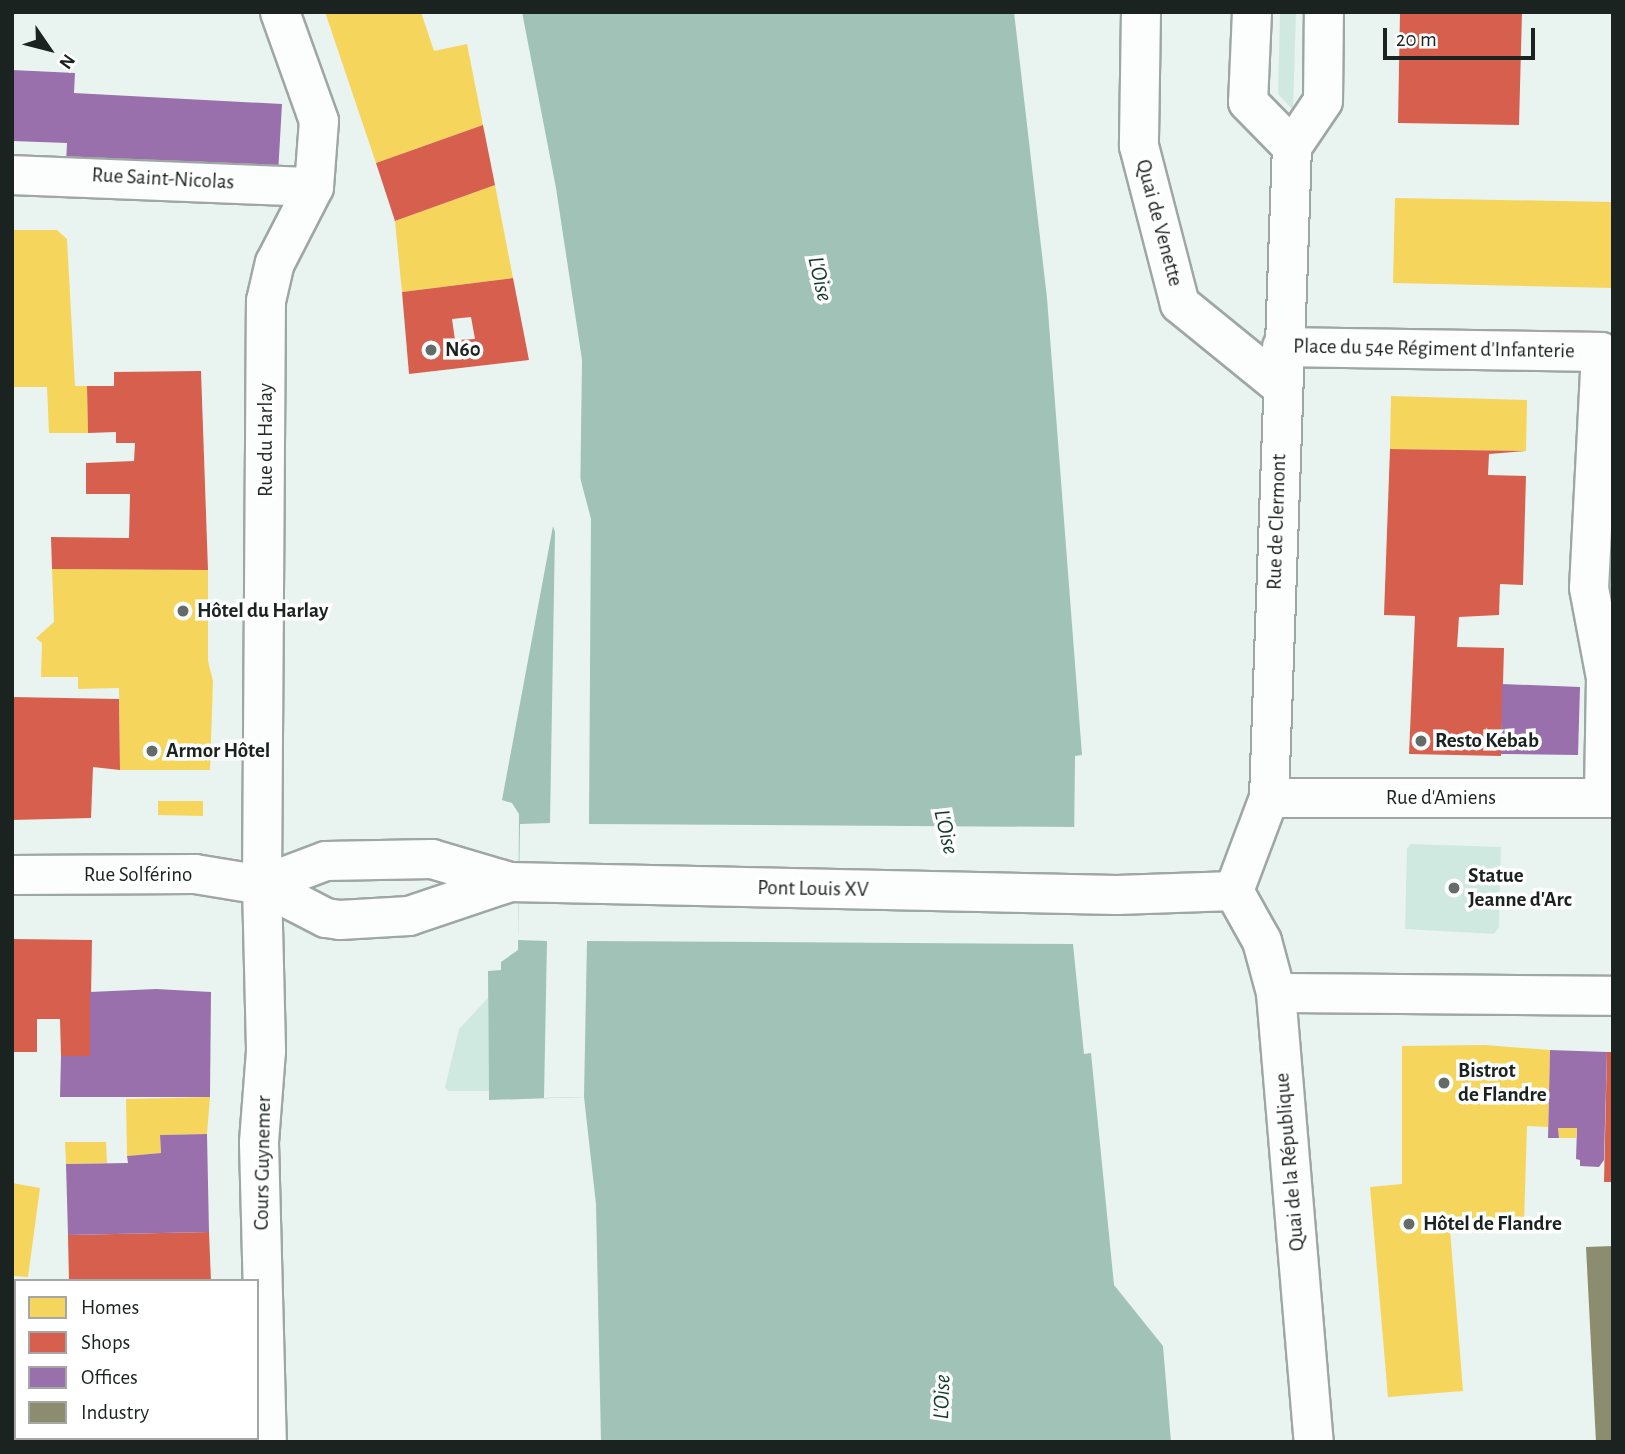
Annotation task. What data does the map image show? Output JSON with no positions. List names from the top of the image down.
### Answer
{
  "streets": {
    "street": [
      "Rue Saint-Nicolas",
      "Quai de Venette",
      "Place du 54e Régiment d'Infanterie",
      "Rue du Harlay",
      "Rue de Clermont",
      "Rue d'Amiens",
      "Rue Solférino",
      "Pont Louis XV",
      "Quai de la République",
      "Cours Guynemer"
    ]
  },
  "crossings": [
    ["Rue Saint-Nicolas", "Rue du Harlay"],
    ["Quai de Venette", "Rue de Clermont"],
    ["Place du 54e Régiment d'Infanterie", "Rue de Clermont"],
    ["Place du 54e Régiment d'Infanterie", "Rue d'Amiens"],
    ["Rue du Harlay", "Rue Solférino"],
    ["Rue du Harlay", "Cours Guynemer"],
    ["Rue de Clermont", "Rue d'Amiens"],
    ["Rue de Clermont", "Pont Louis XV"],
    ["Rue de Clermont", "Quai de la République"],
    ["Rue Solférino", "Pont Louis XV"],
    ["Rue Solférino", "Cours Guynemer"],
    ["Pont Louis XV", "Quai de la République"]
  ],
  "water": ["L'Oise"],
  "places": [
    "N60",
    "Hôtel du Harlay",
    "Resto Kebab",
    "Armor Hôtel",
    "Statue Jeanne d'Arc",
    "Bistrot de Flandre",
    "Hôtel de Flandre"
  ],
  "legend": [
    "Homes",
    "Shops",
    "Offices",
    "Industry"
  ],
  "scale_bar": "20 m",
  "north": "bottom right"
}
